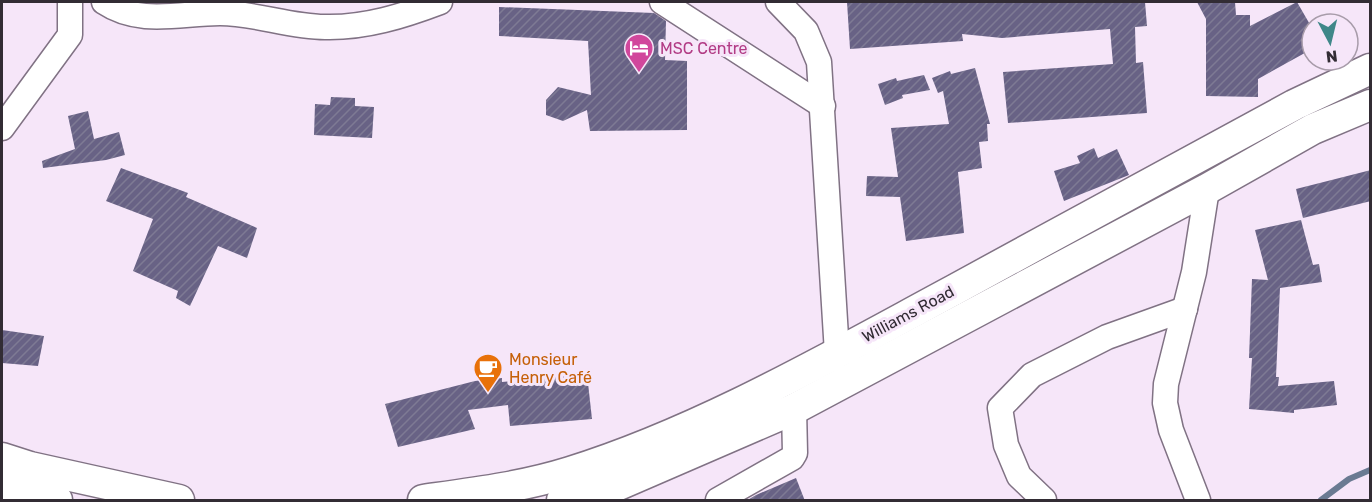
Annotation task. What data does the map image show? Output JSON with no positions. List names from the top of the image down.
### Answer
{
  "streets": {
    "main road": ["Williams Road"]
  },
  "places": {
    "hotel": ["MSC Centre"],
    "cafe": ["Monsieur Henry Café"]
  },
  "north": "bottom"
}
